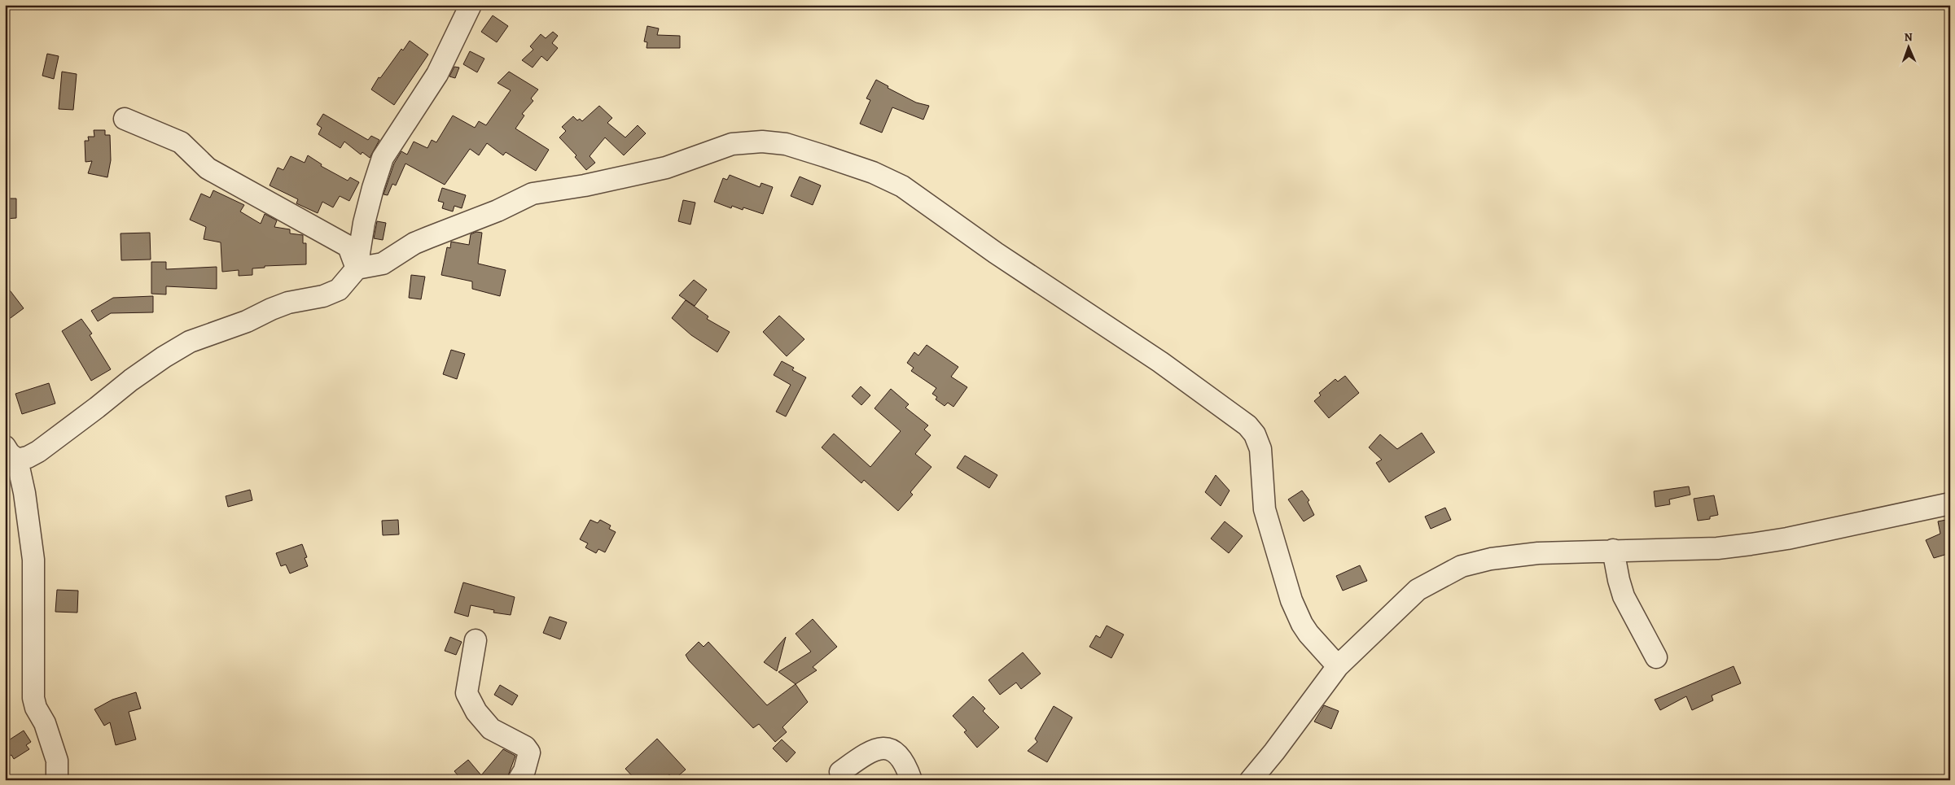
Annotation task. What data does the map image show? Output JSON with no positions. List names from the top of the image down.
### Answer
{
  "north": "top"
}
